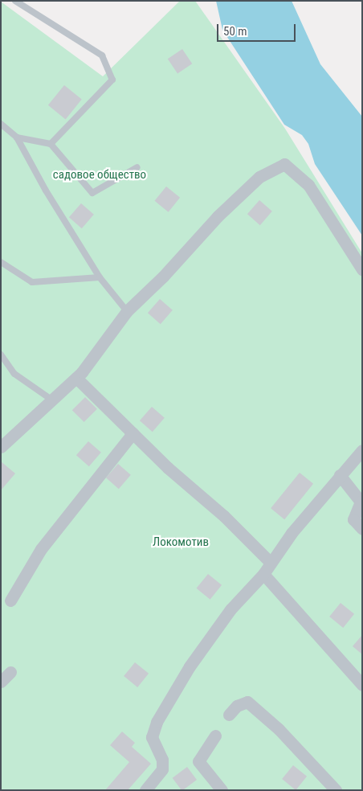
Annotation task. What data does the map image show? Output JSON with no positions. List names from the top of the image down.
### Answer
{
  "parks": ["садовое общество", "Локомотив"],
  "scale_bar": "50 m"
}
